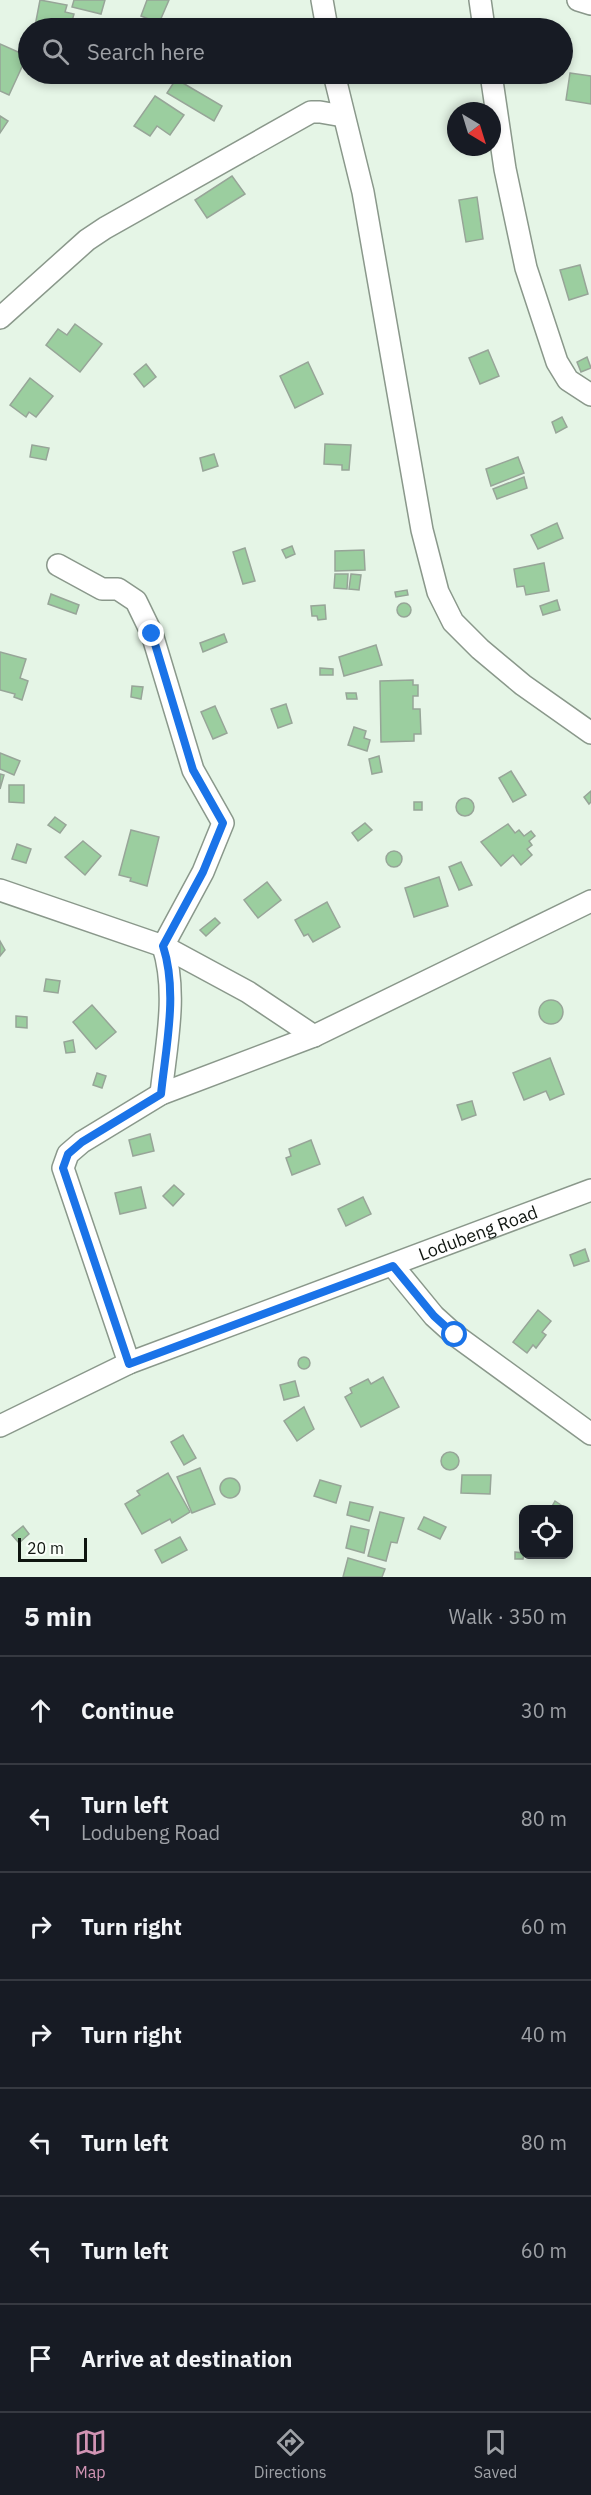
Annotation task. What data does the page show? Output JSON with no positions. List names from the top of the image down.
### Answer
{
  "streets": {
    "street": ["Lodubeng Road"]
  },
  "scale_bar": "20 m",
  "north": "bottom right",
  "page": {
    "search": "Search here",
    "scale": "20 m",
    "heading": ["5 min", "Walk · 350 m"],
    "list": [
      ["Continue", "30 m"],
      ["Turn left", "Lodubeng Road", "80 m"],
      ["Turn right", "60 m"],
      ["Turn right", "40 m"],
      ["Turn left", "80 m"],
      ["Turn left", "60 m"],
      "Arrive at destination"
    ],
    "nav": ["Map", "Directions", "Saved"]
  }
}
